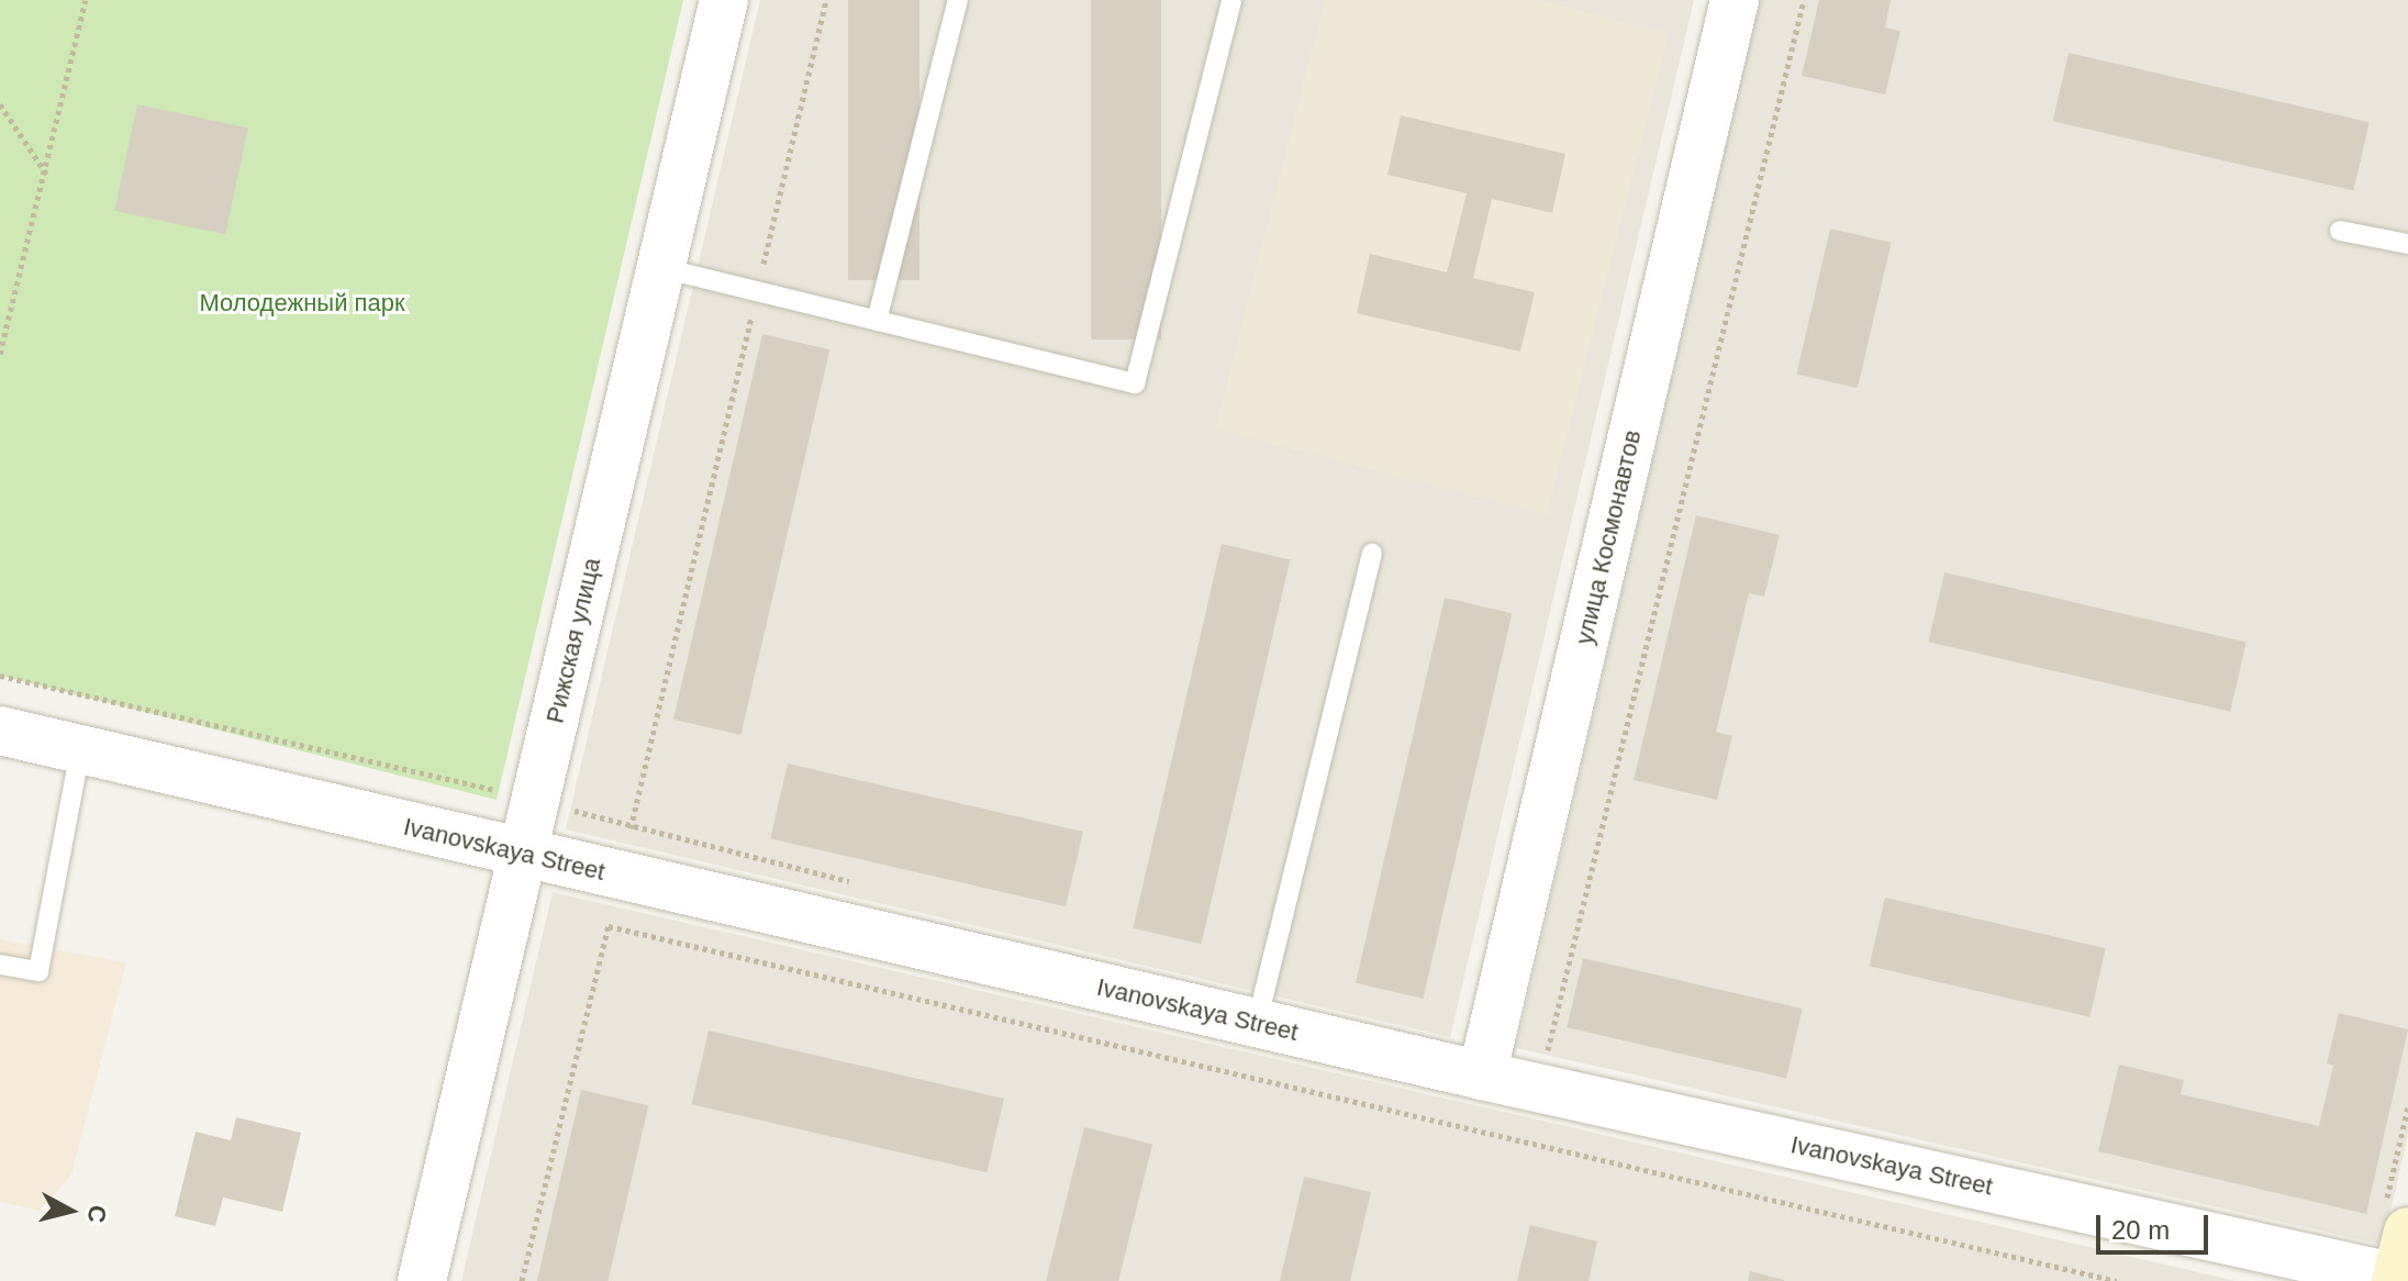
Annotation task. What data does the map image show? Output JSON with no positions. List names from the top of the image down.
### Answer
{
  "streets": {
    "street": ["улица Космонавтов", "Рижская улица", "Ivanovskaya Street"]
  },
  "crossings": [
    ["улица Космонавтов", "Ivanovskaya Street"],
    ["Рижская улица", "Ivanovskaya Street"]
  ],
  "parks": ["Молодежный парк"],
  "scale_bar": "20 m",
  "north": "right"
}
